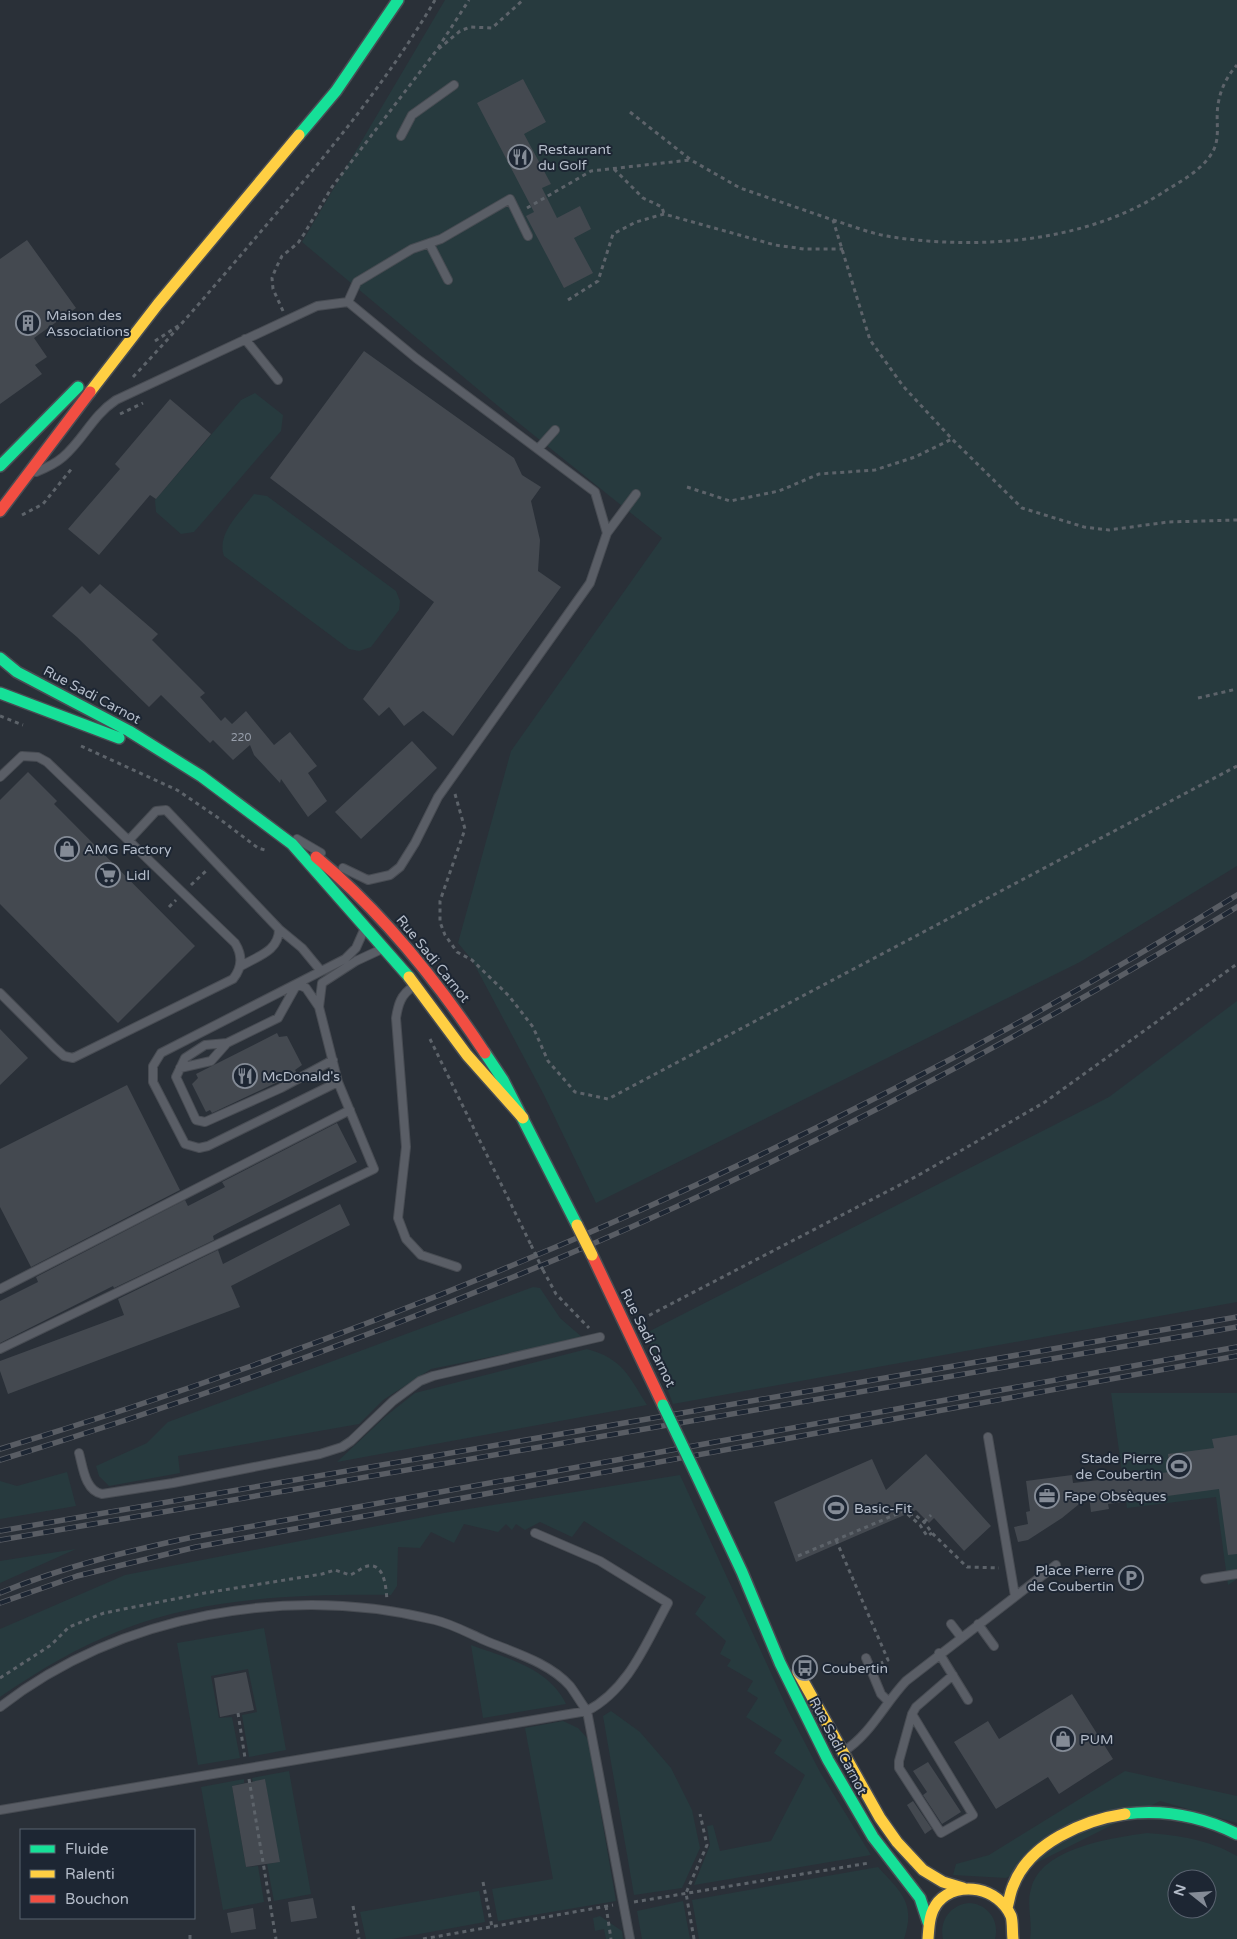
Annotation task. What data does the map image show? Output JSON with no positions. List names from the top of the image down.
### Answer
{
  "streets": {
    "main road": ["Rue Sadi Carnot"]
  },
  "places": {
    "restaurant": ["Restaurant du Golf", "McDonald's"],
    "building": ["Maison des Associations"],
    "shop": ["AMG Factory", "PUM"],
    "supermarket": ["Lidl"],
    "sports": ["Stade Pierre de Coubertin", "Basic-Fit"],
    "office": ["Fape Obsèques"],
    "parking": ["Place Pierre de Coubertin"],
    "bus stop": ["Coubertin"]
  },
  "house_numbers": ["220"],
  "legend": ["Fluide", "Ralenti", "Bouchon"],
  "north": "left"
}
